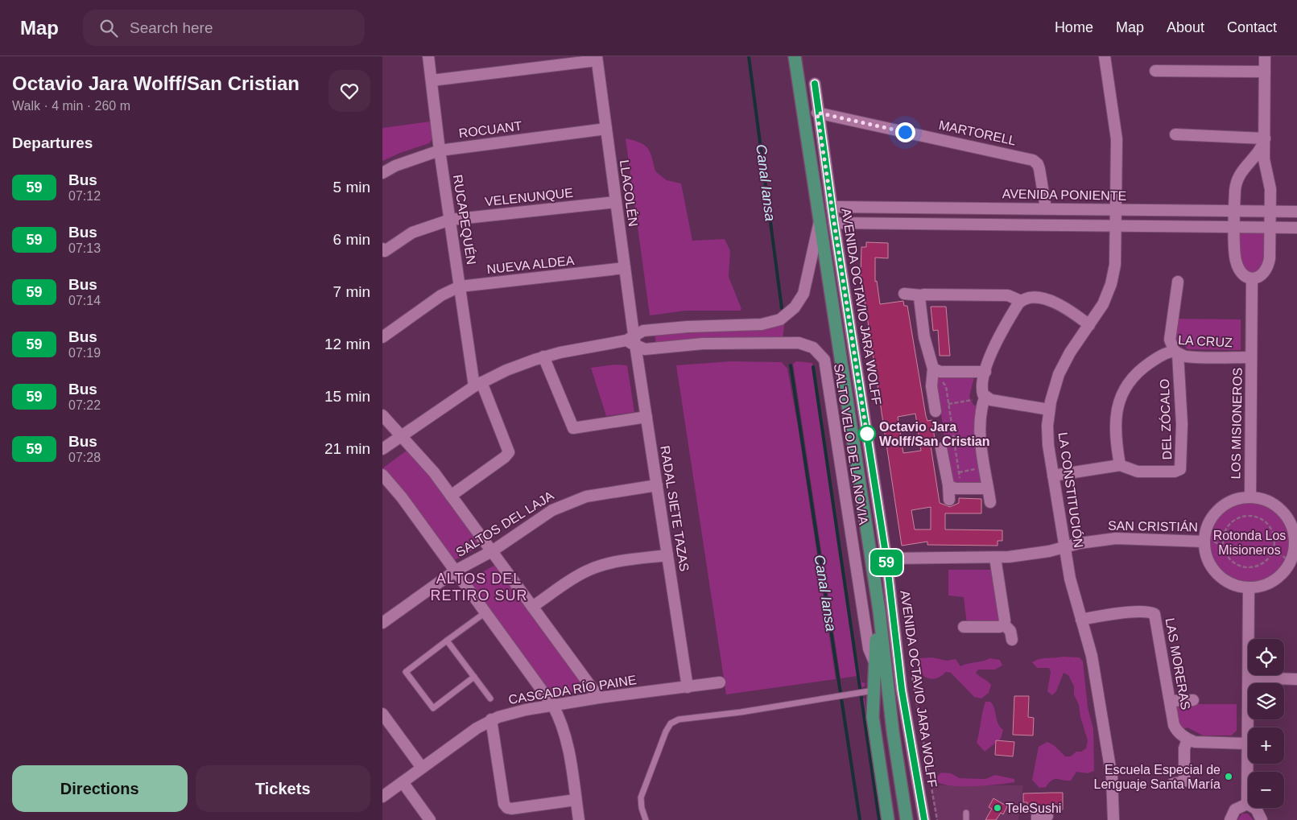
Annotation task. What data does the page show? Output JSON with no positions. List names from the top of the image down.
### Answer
{
  "streets": {
    "street": [
      "ROCUANT",
      "MARTORELL",
      "LLACOLÉN",
      "AVENIDA PONIENTE",
      "VELENUNQUE",
      "RUCAPEQUÉN",
      "NUEVA ALDEA",
      "AVENIDA OCTAVIO JARA WOLFF",
      "LA CRUZ",
      "DEL ZÓCALO",
      "LOS MISIONEROS",
      "SALTO VELO DE LA NOVIA",
      "LA CONSTITUCIÓN",
      "RADAL SIETE TAZAS",
      "SALTOS DEL LAJA",
      "SAN CRISTIÁN",
      "LAS MORERAS",
      "CASCADA RÍO PAINE"
    ]
  },
  "crossings": [
    ["ROCUANT", "LLACOLÉN"],
    ["ROCUANT", "RUCAPEQUÉN"],
    ["MARTORELL", "AVENIDA PONIENTE"],
    ["MARTORELL", "AVENIDA OCTAVIO JARA WOLFF"],
    ["LLACOLÉN", "VELENUNQUE"],
    ["LLACOLÉN", "NUEVA ALDEA"],
    ["LLACOLÉN", "SALTO VELO DE LA NOVIA"],
    ["LLACOLÉN", "RADAL SIETE TAZAS"],
    ["AVENIDA PONIENTE", "AVENIDA OCTAVIO JARA WOLFF"],
    ["AVENIDA PONIENTE", "LA CONSTITUCIÓN"],
    ["VELENUNQUE", "RUCAPEQUÉN"],
    ["RUCAPEQUÉN", "NUEVA ALDEA"],
    ["RUCAPEQUÉN", "SALTO VELO DE LA NOVIA"],
    ["AVENIDA OCTAVIO JARA WOLFF", "SAN CRISTIÁN"],
    ["LA CRUZ", "DEL ZÓCALO"],
    ["LA CRUZ", "LOS MISIONEROS"],
    ["LOS MISIONEROS", "SAN CRISTIÁN"],
    ["SALTO VELO DE LA NOVIA", "RADAL SIETE TAZAS"],
    ["LA CONSTITUCIÓN", "SAN CRISTIÁN"],
    ["LA CONSTITUCIÓN", "LAS MORERAS"],
    ["RADAL SIETE TAZAS", "SALTOS DEL LAJA"],
    ["RADAL SIETE TAZAS", "CASCADA RÍO PAINE"]
  ],
  "districts": ["ALTOS DEL RETIRO SUR"],
  "water": ["Canal Iansa"],
  "parks": ["Rotonda Los Misioneros"],
  "places": ["Octavio Jara Wolff/San Cristian", "Escuela Especial de Lenguaje Santa María", "TeleSushi"],
  "lines": ["bus line 59"],
  "page": {
    "header": "Map",
    "search": "Search here",
    "nav": [
      "Home",
      "Map",
      "About",
      "Contact"
    ],
    "heading": [
      ["Octavio Jara Wolff/San Cristian", "Walk · 4 min · 260 m"],
      "Departures"
    ],
    "on_map": "59",
    "list": [
      {
        "mark": "59",
        "name": "Bus",
        "note": "07:12",
        "value": "5 min"
      },
      {
        "mark": "59",
        "name": "Bus",
        "note": "07:13",
        "value": "6 min"
      },
      {
        "mark": "59",
        "name": "Bus",
        "note": "07:14",
        "value": "7 min"
      },
      {
        "mark": "59",
        "name": "Bus",
        "note": "07:19",
        "value": "12 min"
      },
      {
        "mark": "59",
        "name": "Bus",
        "note": "07:22",
        "value": "15 min"
      },
      {
        "mark": "59",
        "name": "Bus",
        "note": "07:28",
        "value": "21 min"
      }
    ],
    "map_buttons": ["+", "−"],
    "buttons": ["Directions", "Tickets"]
  }
}
